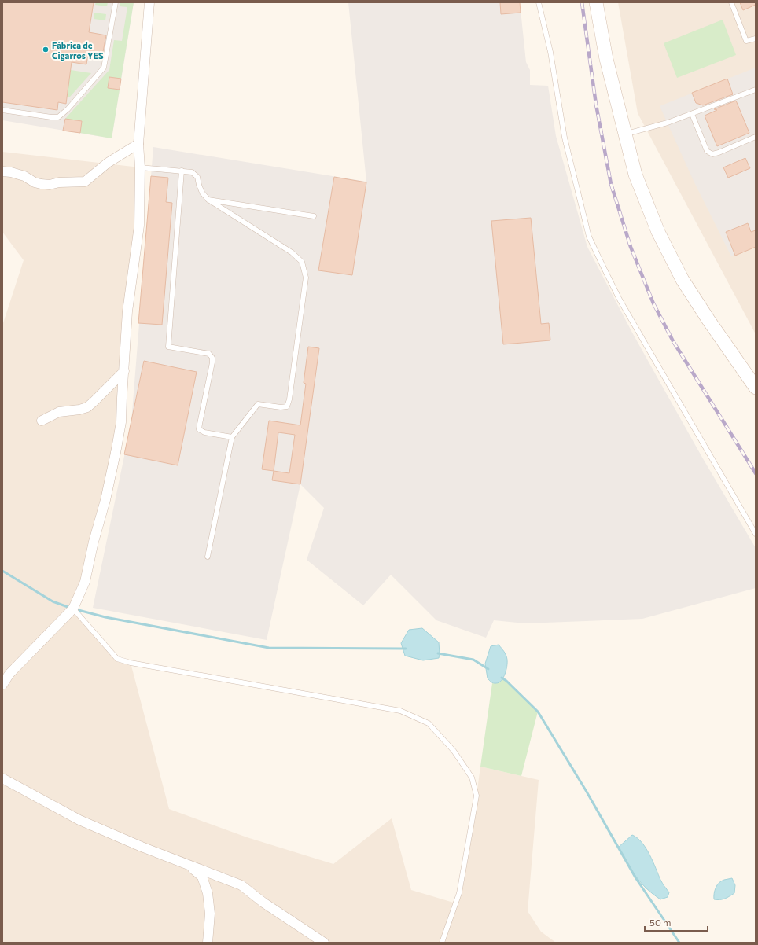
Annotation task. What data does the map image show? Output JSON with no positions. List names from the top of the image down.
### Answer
{
  "places": ["Fábrica de Cigarros YES"],
  "scale_bar": "50 m"
}
